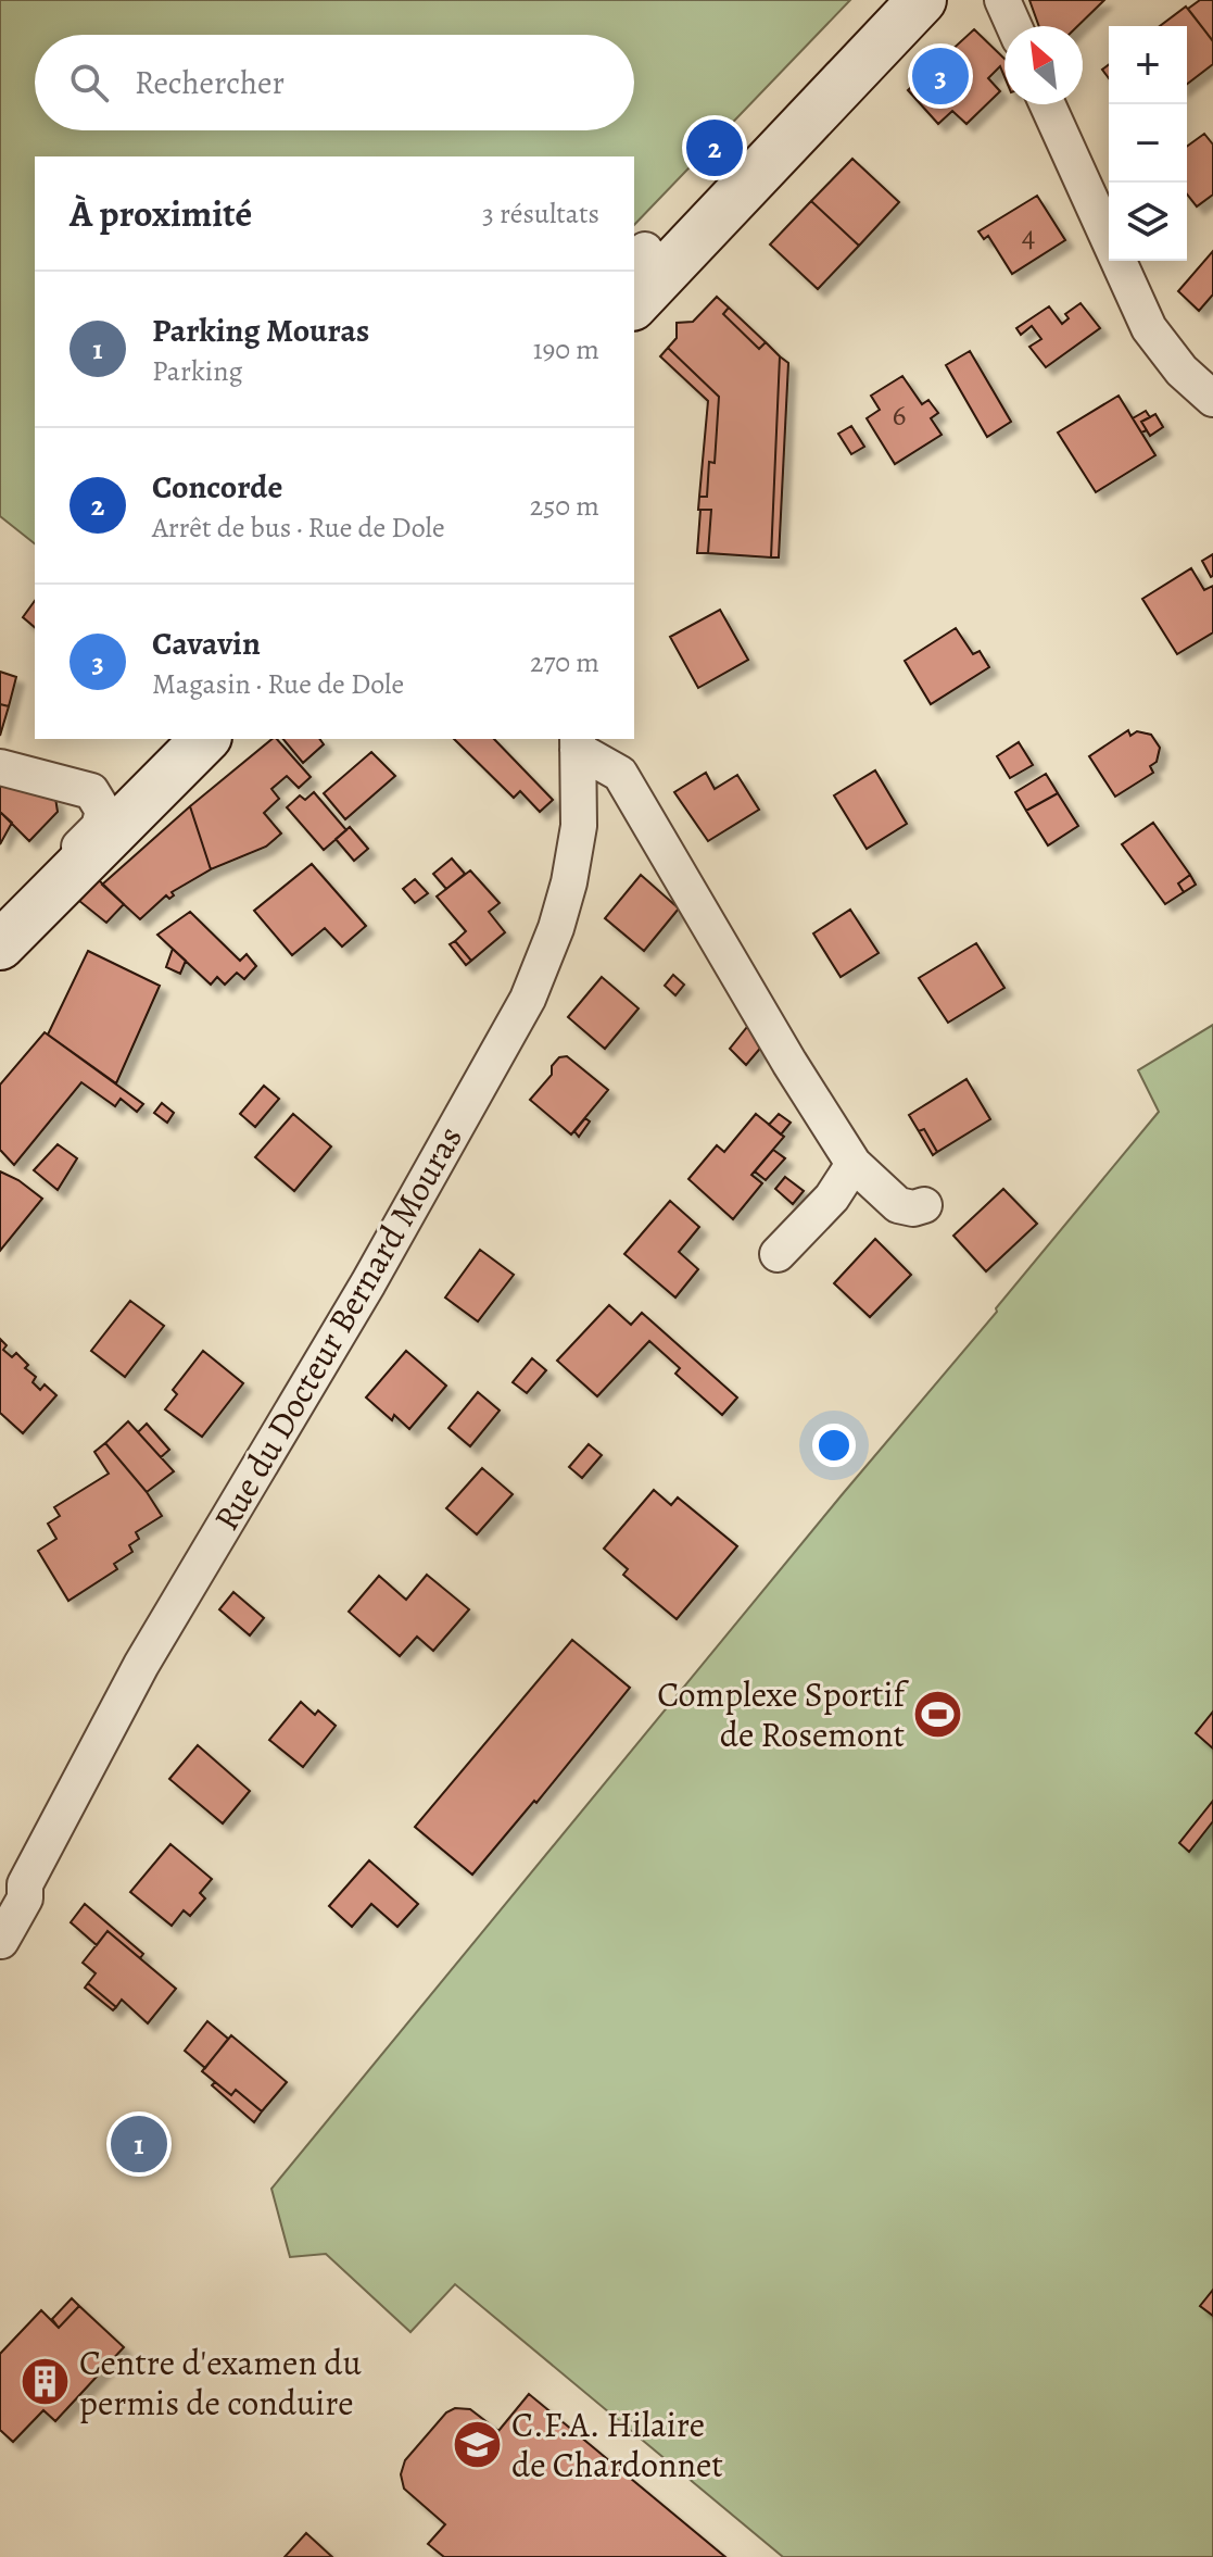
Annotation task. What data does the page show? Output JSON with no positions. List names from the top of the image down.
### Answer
{
  "streets": {
    "street": ["Rue du Docteur Bernard Mouras"]
  },
  "places": {
    "sports": ["Complexe Sportif de Rosemont"],
    "building": ["Centre d'examen du permis de conduire"],
    "school or university": ["C.F.A. Hilaire de Chardonnet"]
  },
  "house_numbers": ["4", "6"],
  "north": "top left",
  "page": {
    "map_buttons": ["+", "−"],
    "search": "Rechercher",
    "pins": ["3", "2", "1"],
    "heading": ["À proximité", "3 résultats"],
    "list": [
      {
        "mark": "1",
        "name": "Parking Mouras",
        "note": "Parking",
        "value": "190 m"
      },
      {
        "mark": "2",
        "name": "Concorde",
        "note": "Arrêt de bus · Rue de Dole",
        "value": "250 m"
      },
      {
        "mark": "3",
        "name": "Cavavin",
        "note": "Magasin · Rue de Dole",
        "value": "270 m"
      }
    ]
  }
}
